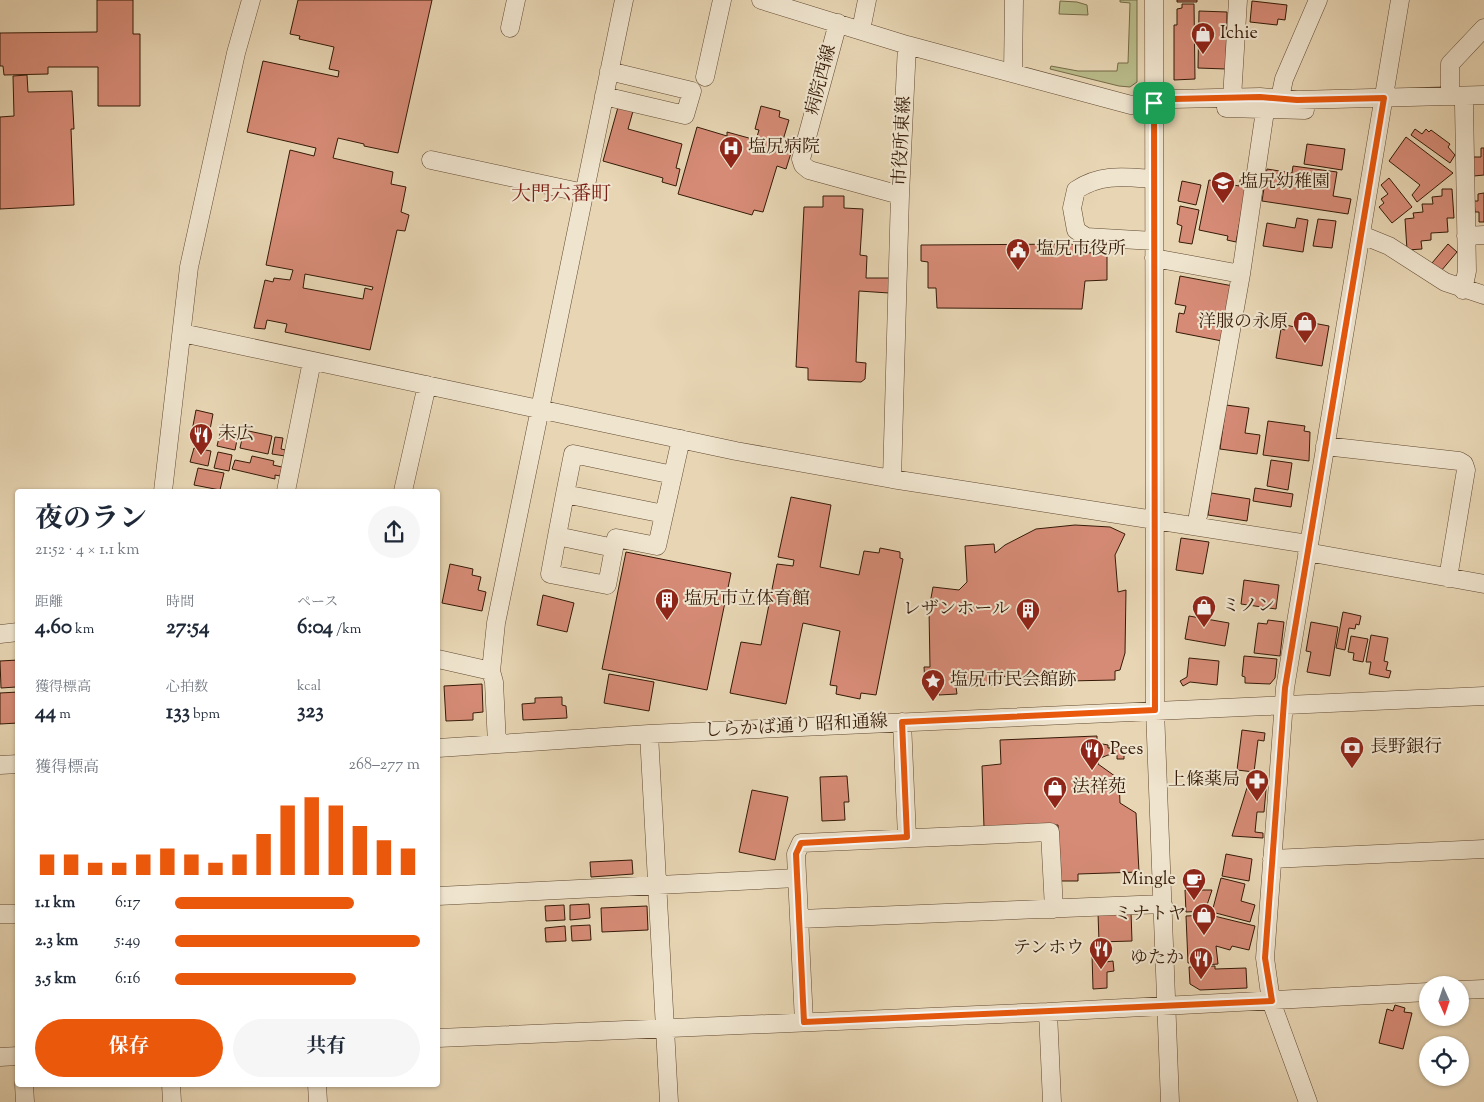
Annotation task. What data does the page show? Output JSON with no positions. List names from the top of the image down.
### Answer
{
  "streets": {
    "street": ["病院西線", "市役所東線", "しらかば通り 昭和通線"]
  },
  "crossings": [
    ["病院西線", "市役所東線"]
  ],
  "districts": ["大門六番町"],
  "places": {
    "shop": [
      "Ichie",
      "洋服の永原",
      "ミノン",
      "法祥苑",
      "ミナトヤ"
    ],
    "hospital": ["塩尻病院"],
    "school or university": ["塩尻幼稚園"],
    "public building": ["塩尻市役所"],
    "restaurant": [
      "末広",
      "Pees",
      "テンホウ",
      "ゆたか"
    ],
    "building": ["塩尻市立体育館", "レザンホール"],
    "place": ["塩尻市民会館跡"],
    "bank": ["長野銀行"],
    "pharmacy": ["上條薬局"],
    "cafe": ["Mingle"]
  },
  "north": "bottom",
  "page": {
    "heading": ["夜のラン", "21:52 · 4 × 1.1 km"],
    "stats": [
      ["距離", "4.60 km"],
      ["時間", "27:54"],
      ["ペース", "6:04 /km"],
      ["獲得標高", "44 m"],
      ["心拍数", "133 bpm"],
      ["kcal", "323"]
    ],
    "chart": ["獲得標高", "268–277 m"],
    "list": [
      {
        "name": "1.1 km",
        "note": "6:17"
      },
      {
        "name": "2.3 km",
        "note": "5:49"
      },
      {
        "name": "3.5 km",
        "note": "6:16"
      }
    ],
    "buttons": ["保存", "共有"]
  }
}
